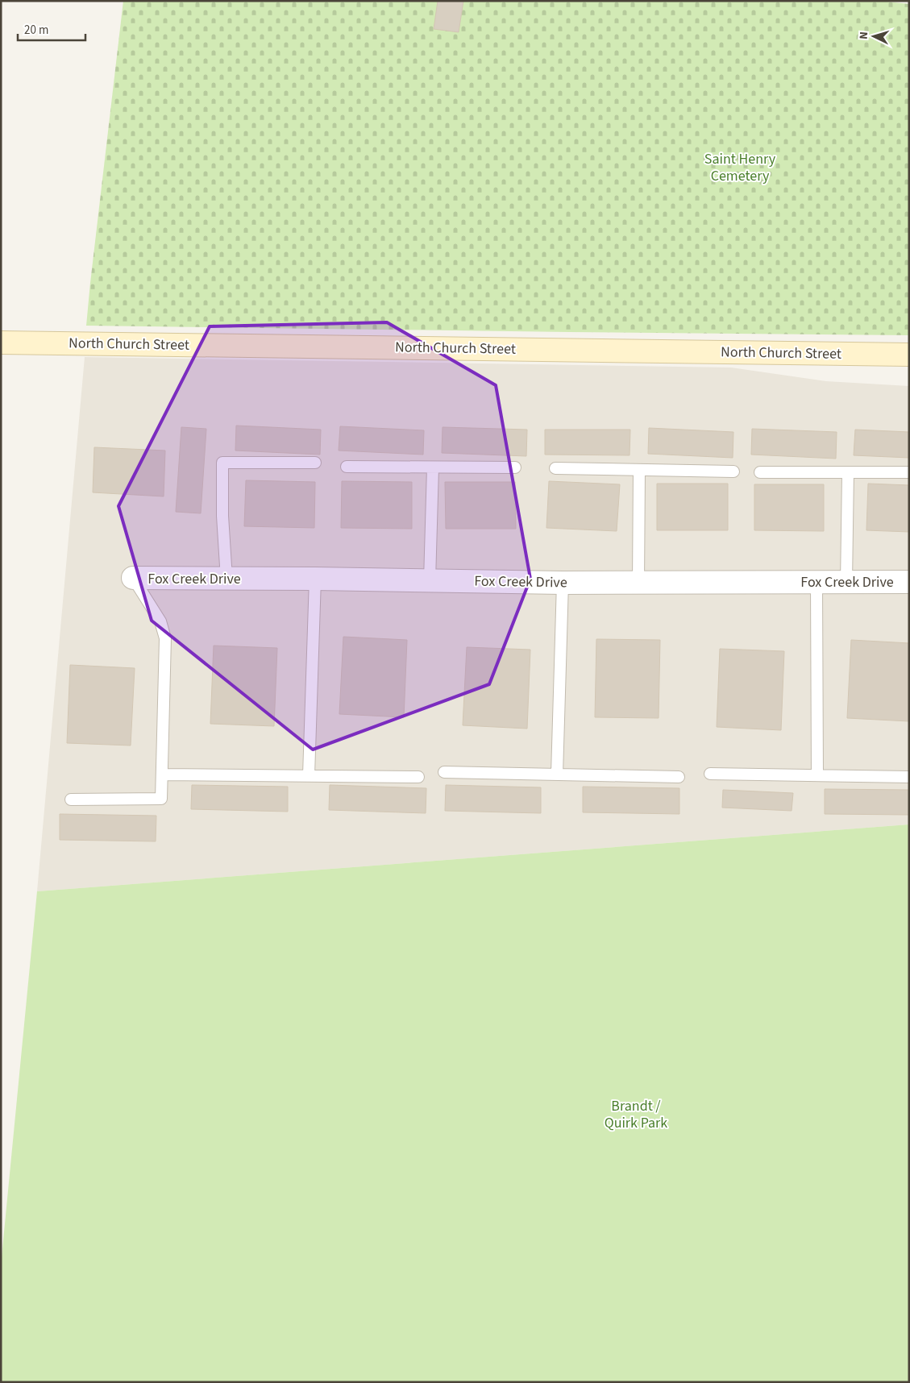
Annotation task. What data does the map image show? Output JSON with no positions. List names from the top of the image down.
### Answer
{
  "streets": {
    "main road": ["North Church Street"],
    "street": ["Fox Creek Drive"]
  },
  "parks": ["Saint Henry Cemetery", "Brandt / Quirk Park"],
  "scale_bar": "20 m",
  "north": "left"
}
